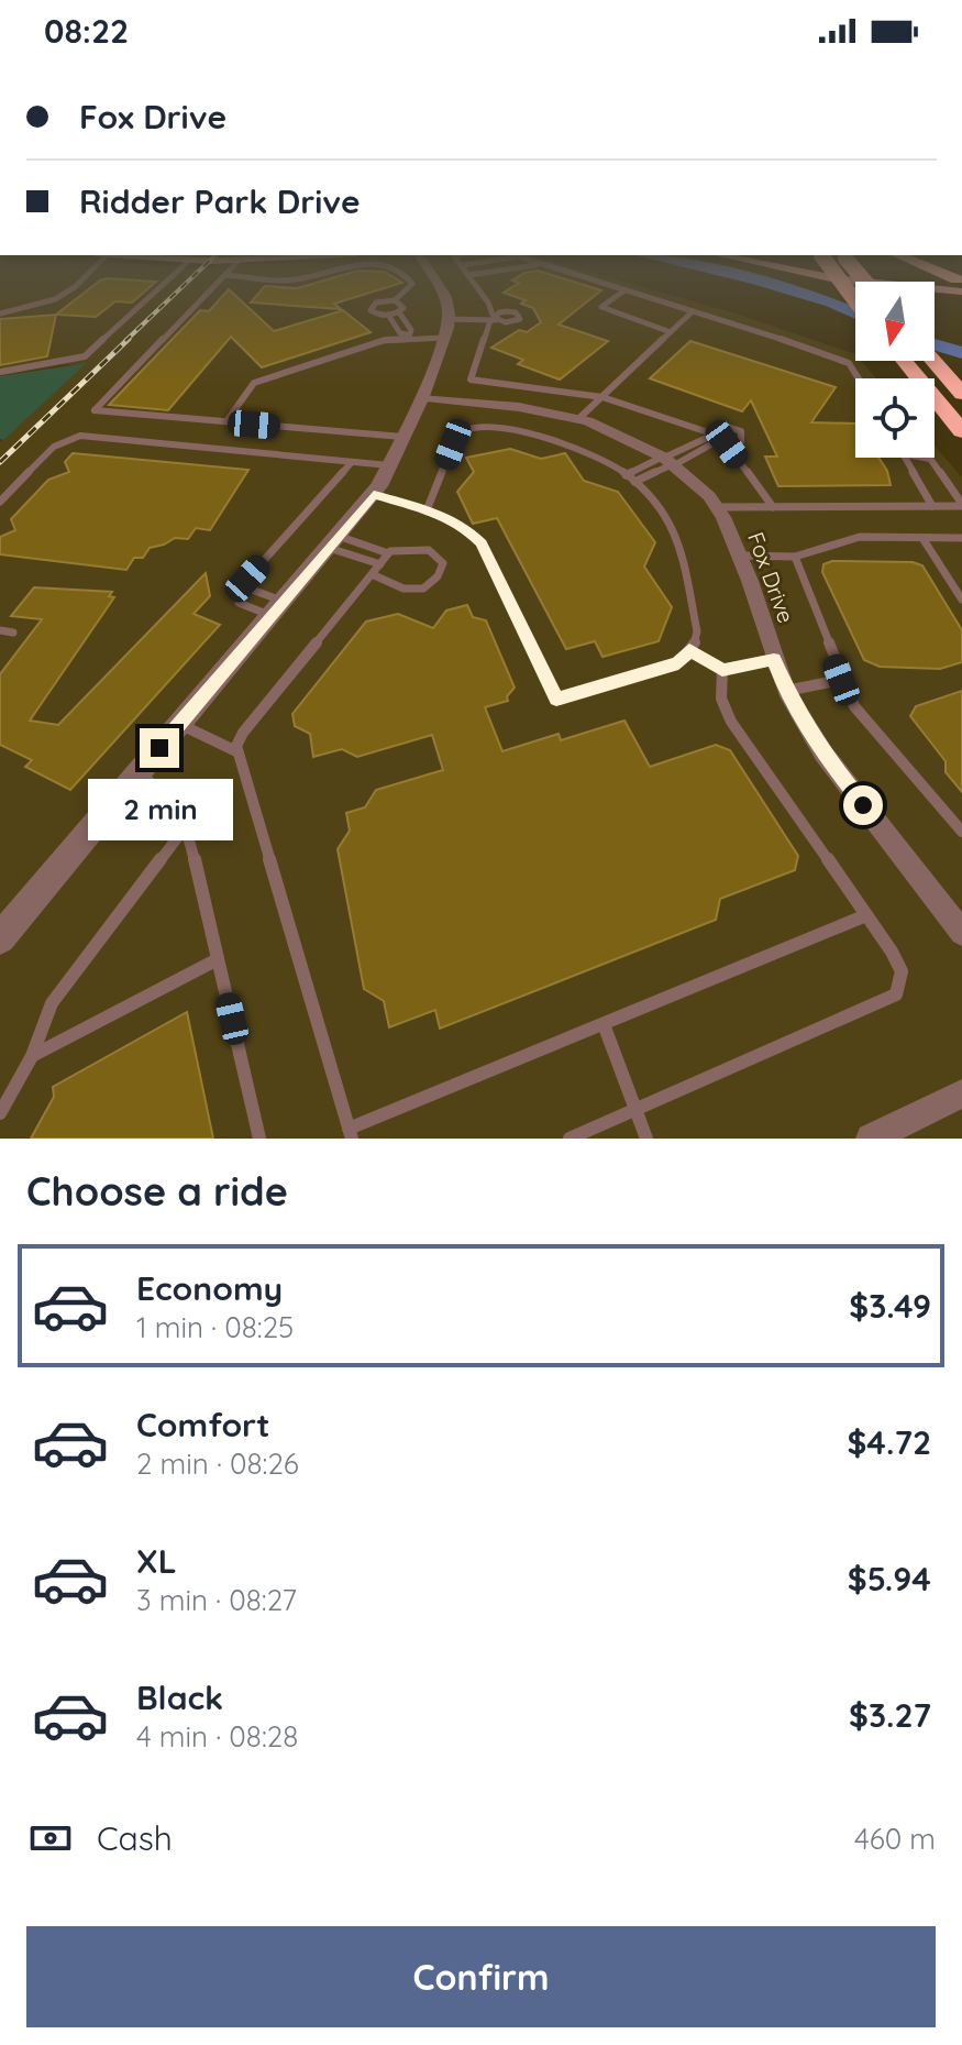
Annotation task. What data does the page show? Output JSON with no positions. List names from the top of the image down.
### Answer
{
  "streets": {
    "street": ["Fox Drive"]
  },
  "north": "bottom",
  "page": {
    "status": "08:22",
    "banner": ["Fox Drive", "Ridder Park Drive"],
    "bubble": "2 min",
    "heading": "Choose a ride",
    "list": [
      {
        "name": "Economy",
        "note": "1 min · 08:25",
        "value": "$3.49"
      },
      {
        "name": "Comfort",
        "note": "2 min · 08:26",
        "value": "$4.72"
      },
      {
        "name": "XL",
        "note": "3 min · 08:27",
        "value": "$5.94"
      },
      {
        "name": "Black",
        "note": "4 min · 08:28",
        "value": "$3.27"
      }
    ],
    "pay": ["Cash", "460 m"],
    "buttons": "Confirm"
  }
}
